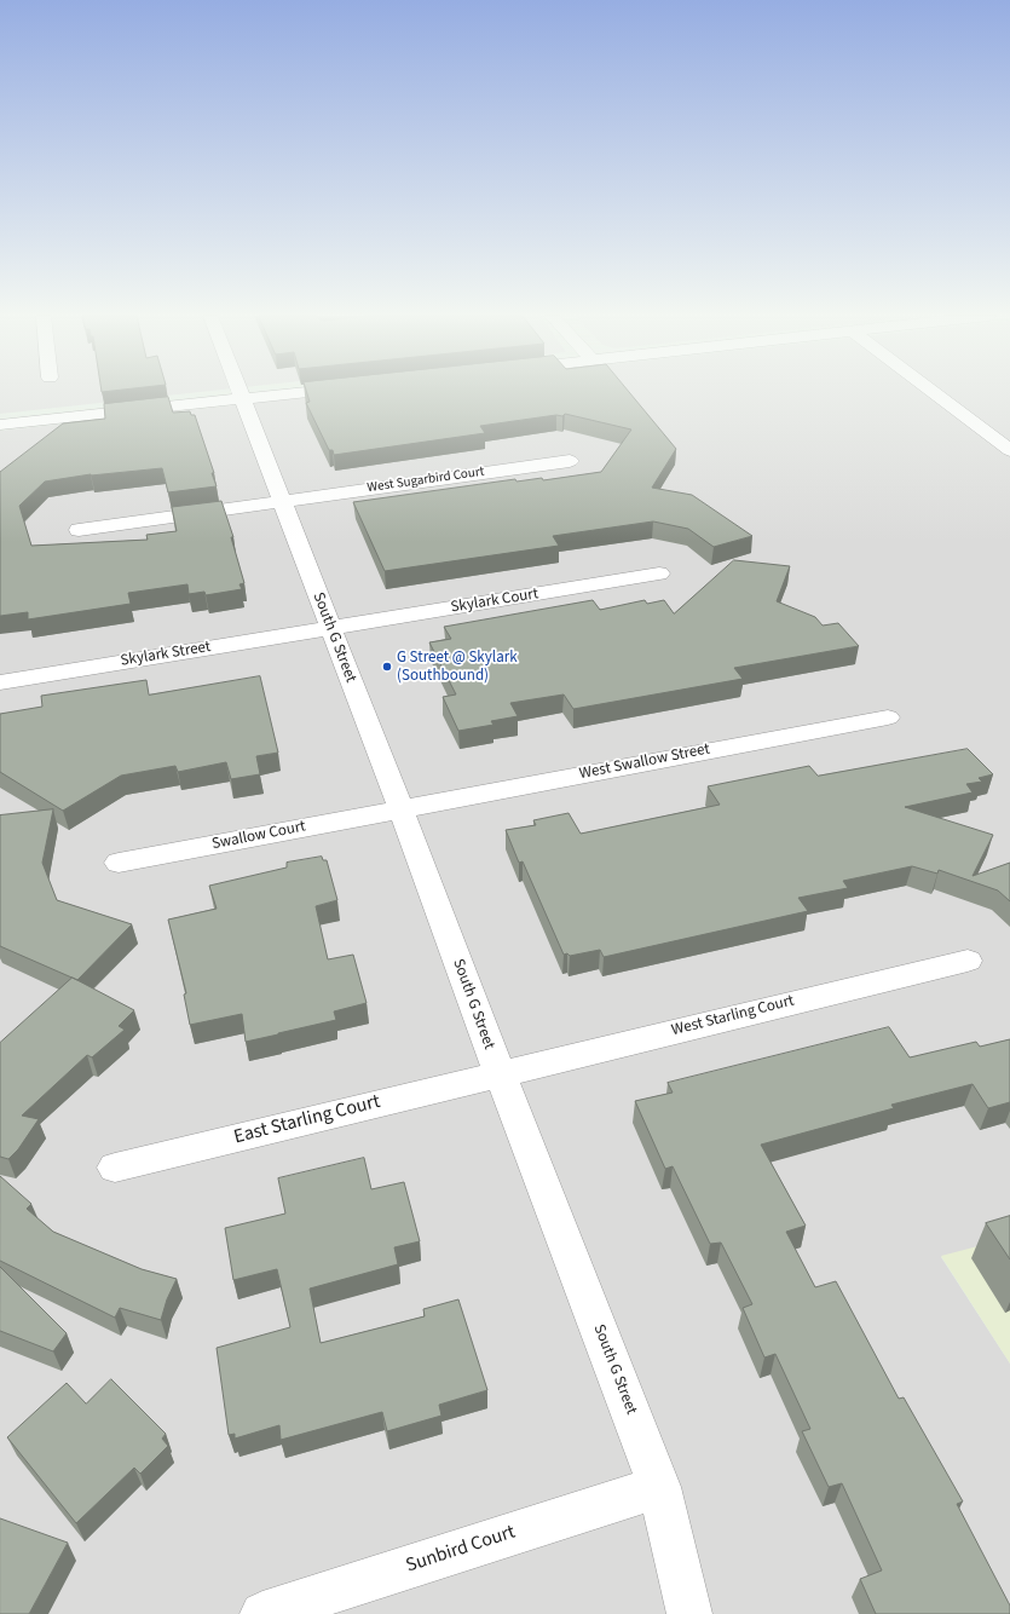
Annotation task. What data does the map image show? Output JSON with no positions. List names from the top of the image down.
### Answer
{
  "streets": {
    "street": [
      "West Sugarbird Court",
      "Skylark Court",
      "South G Street",
      "Skylark Street",
      "West Swallow Street",
      "Swallow Court",
      "West Starling Court",
      "East Starling Court",
      "Sunbird Court"
    ]
  },
  "crossings": [
    ["West Sugarbird Court", "South G Street"],
    ["Skylark Court", "South G Street"],
    ["Skylark Court", "Skylark Street"],
    ["South G Street", "Skylark Street"],
    ["South G Street", "West Swallow Street"],
    ["South G Street", "Swallow Court"],
    ["South G Street", "West Starling Court"],
    ["South G Street", "East Starling Court"],
    ["South G Street", "Sunbird Court"],
    ["West Swallow Street", "Swallow Court"],
    ["West Starling Court", "East Starling Court"]
  ],
  "places": ["G Street @ Skylark (Southbound)"]
}
